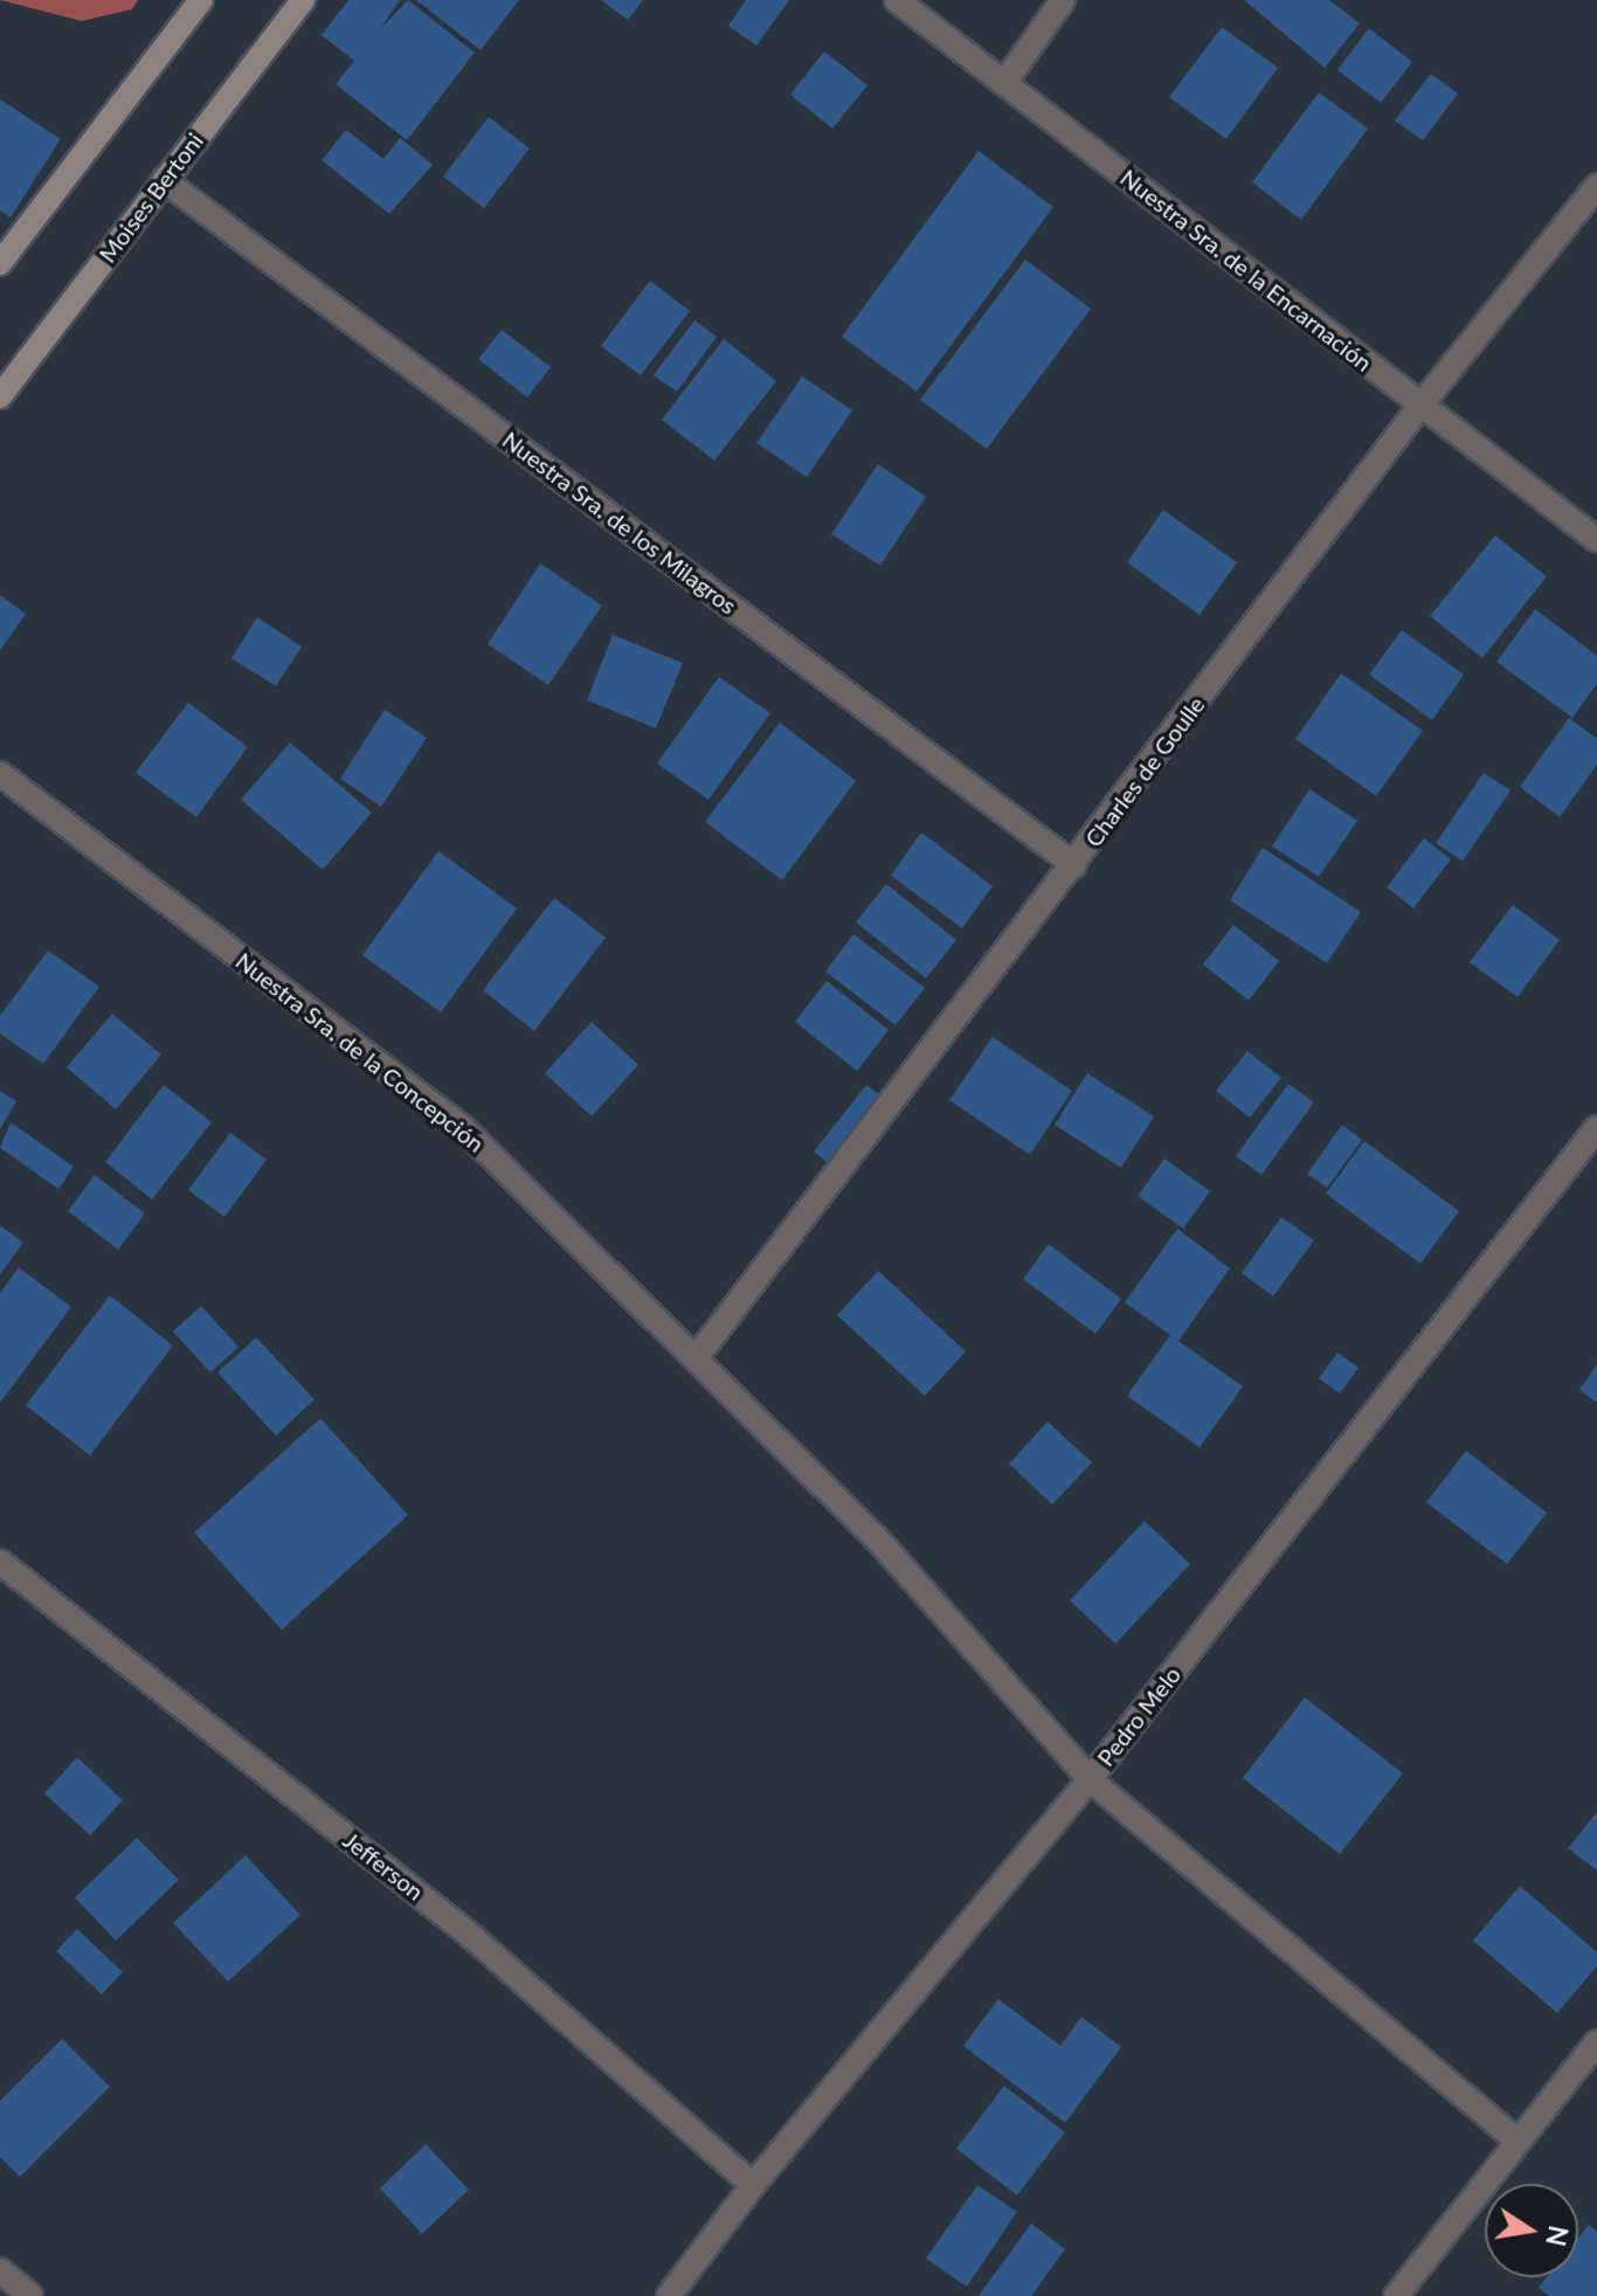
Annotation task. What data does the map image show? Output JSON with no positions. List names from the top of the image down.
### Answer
{
  "streets": {
    "street": [
      "Moises Bertoni",
      "Nuestra Sra. de la Encarnación",
      "Nuestra Sra. de los Milagros",
      "Charles de Goulle",
      "Nuestra Sra. de la Concepción",
      "Pedro Melo",
      "Jefferson"
    ]
  },
  "crossings": [
    ["Moises Bertoni", "Nuestra Sra. de los Milagros"],
    ["Nuestra Sra. de la Encarnación", "Charles de Goulle"],
    ["Nuestra Sra. de los Milagros", "Charles de Goulle"],
    ["Charles de Goulle", "Nuestra Sra. de la Concepción"],
    ["Nuestra Sra. de la Concepción", "Pedro Melo"],
    ["Pedro Melo", "Jefferson"]
  ],
  "north": "right"
}
